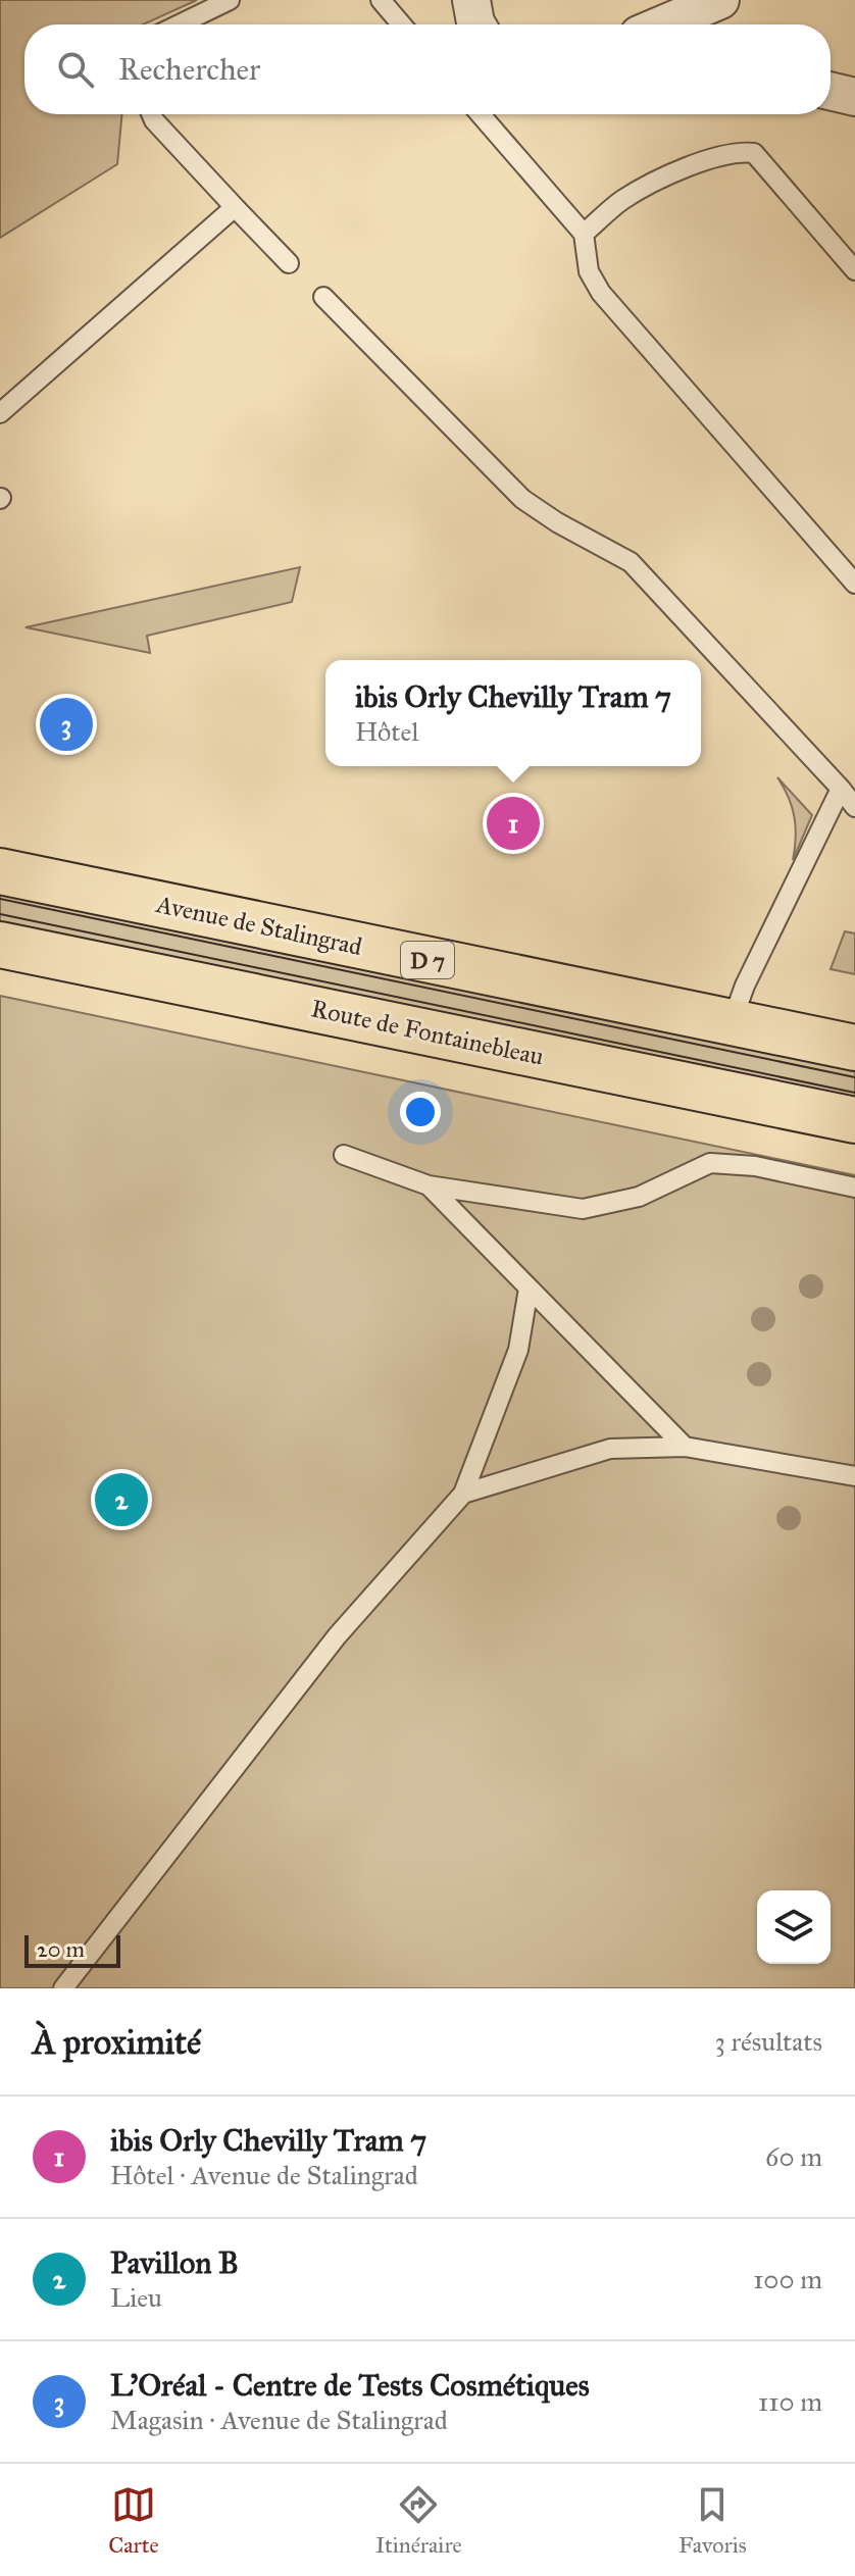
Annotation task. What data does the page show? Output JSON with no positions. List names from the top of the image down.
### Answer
{
  "streets": {
    "main road": ["Avenue de Stalingrad", "D 7", "Route de Fontainebleau"]
  },
  "scale_bar": "20 m",
  "page": {
    "search": "Rechercher",
    "popup": ["ibis Orly Chevilly Tram 7", "Hôtel"],
    "pins": ["3", "1", "2"],
    "scale": "20 m",
    "heading": ["À proximité", "3 résultats"],
    "list": [
      {
        "mark": "1",
        "name": "ibis Orly Chevilly Tram 7",
        "note": "Hôtel · Avenue de Stalingrad",
        "value": "60 m"
      },
      {
        "mark": "2",
        "name": "Pavillon B",
        "note": "Lieu",
        "value": "100 m"
      },
      {
        "mark": "3",
        "name": "L'Oréal - Centre de Tests Cosmétiques",
        "note": "Magasin · Avenue de Stalingrad",
        "value": "110 m"
      }
    ],
    "nav": ["Carte", "Itinéraire", "Favoris"]
  }
}
